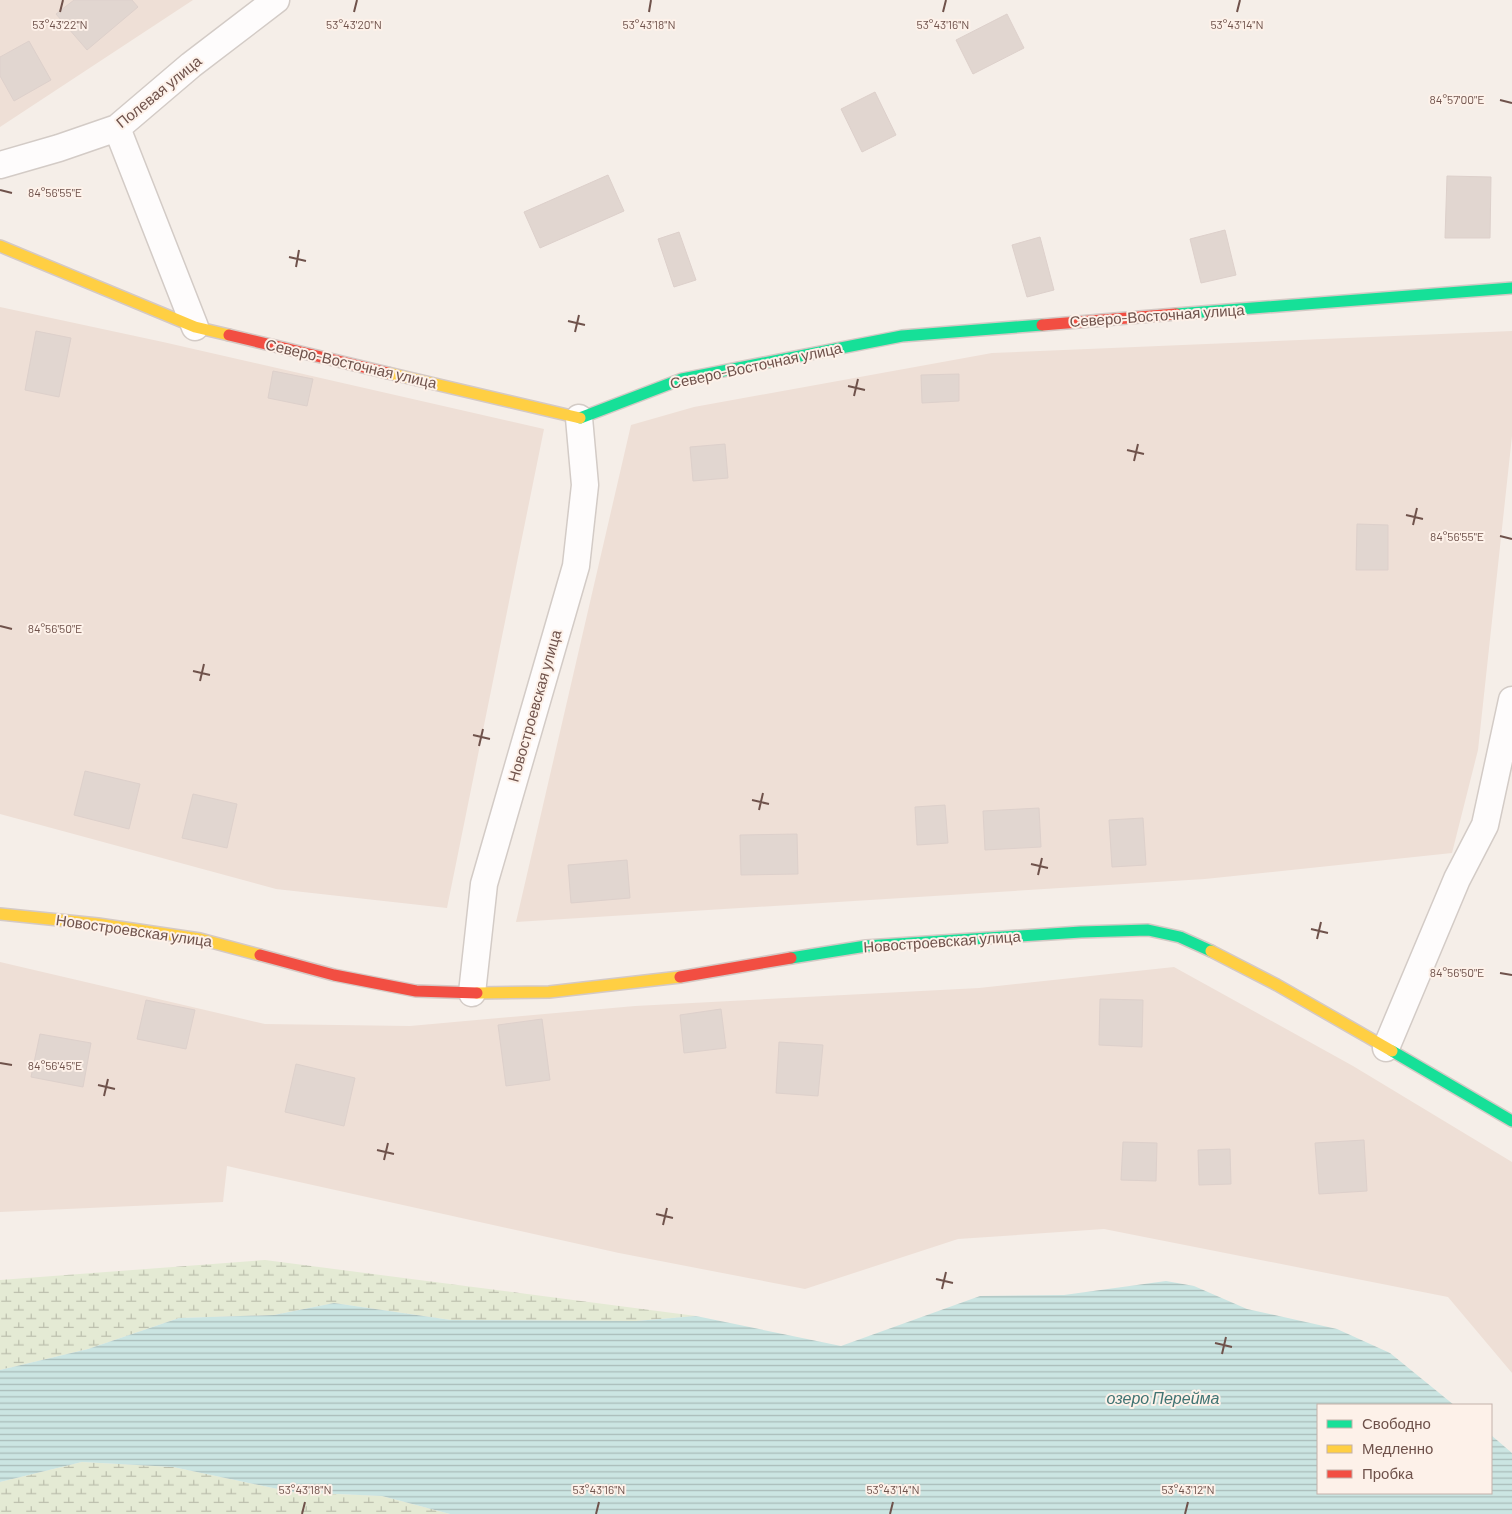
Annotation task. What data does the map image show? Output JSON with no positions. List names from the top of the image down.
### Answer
{
  "streets": {
    "street": ["Полевая улица", "Северо-Восточная улица", "Новостроевская улица"]
  },
  "crossings": [
    ["Северо-Восточная улица", "Новостроевская улица"]
  ],
  "water": ["озеро Перейма"],
  "legend": ["Свободно", "Медленно", "Пробка"],
  "coordinates": [
    "53°43'22\"N",
    "53°43'20\"N",
    "53°43'18\"N",
    "53°43'16\"N",
    "53°43'14\"N",
    "84°57'00\"E",
    "84°56'55\"E",
    "84°56'50\"E",
    "84°56'45\"E",
    "53°43'12\"N"
  ]
}
